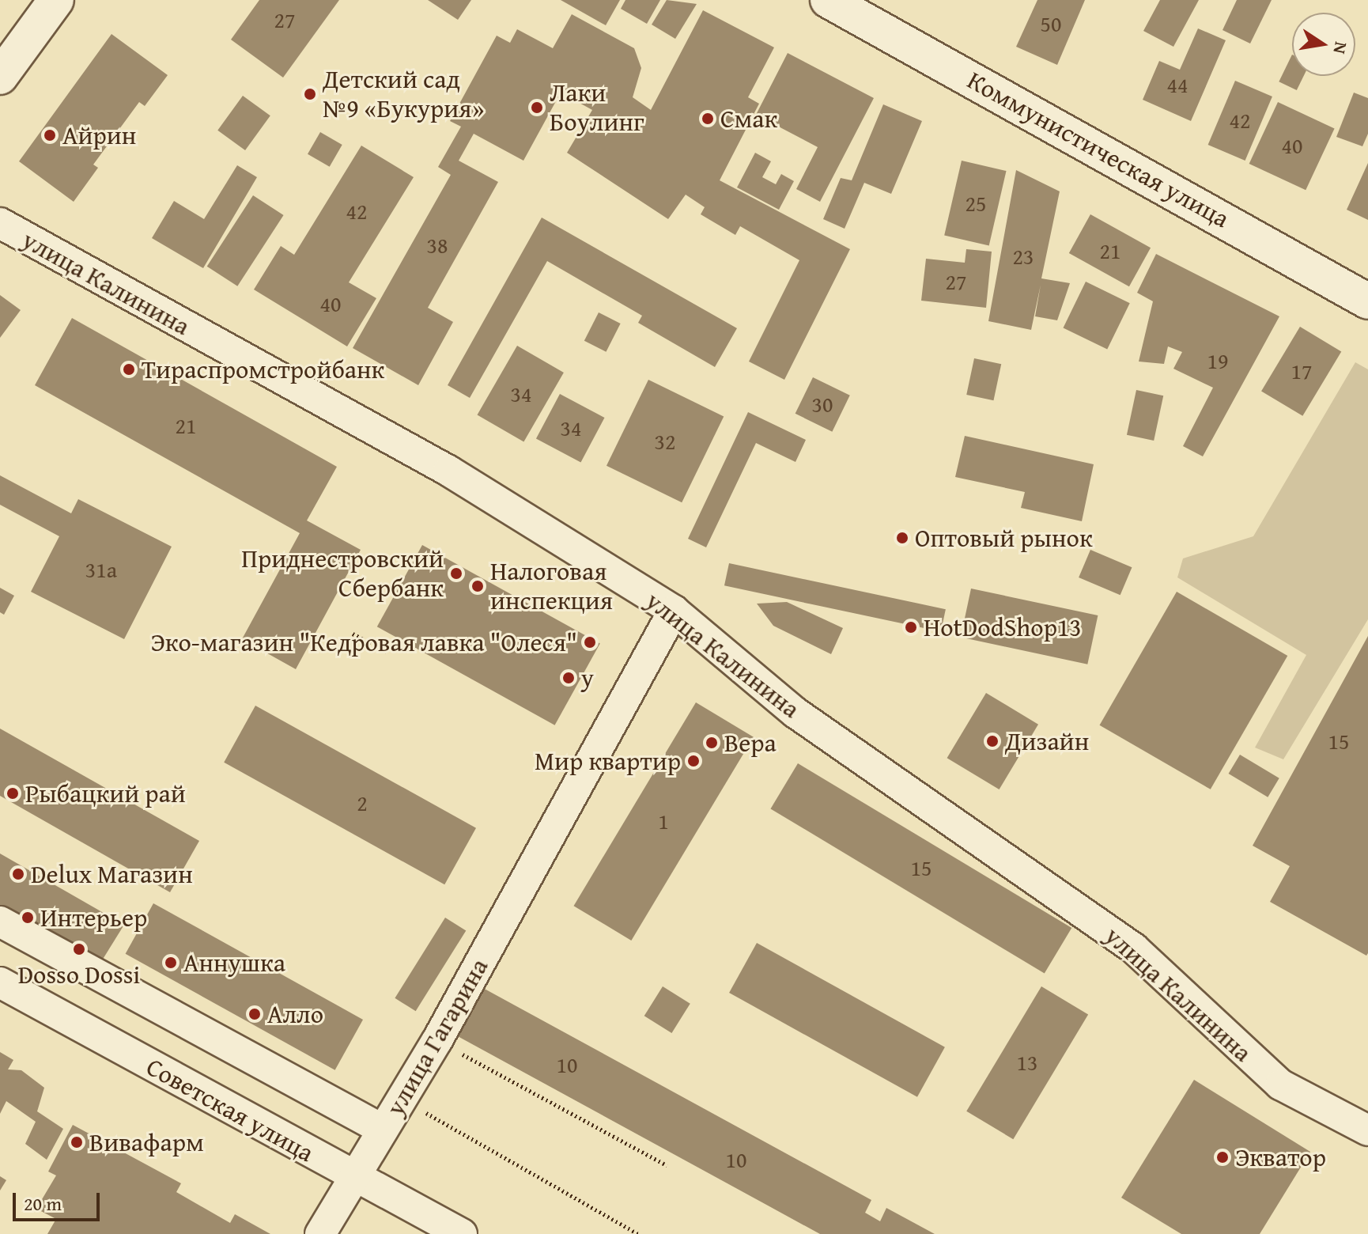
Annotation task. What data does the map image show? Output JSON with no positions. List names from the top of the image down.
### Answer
{
  "streets": {
    "main road": ["Коммунистическая улица"],
    "street": ["улица Калинина", "улица Гагарина", "Советская улица"]
  },
  "crossings": [
    ["улица Калинина", "улица Гагарина"],
    ["улица Гагарина", "Советская улица"]
  ],
  "places": [
    "Детский сад №9 «Букурия»",
    "Лаки Боулинг",
    "Смак",
    "Айрин",
    "Тираспромстройбанк",
    "Оптовый рынок",
    "Приднестровский Сбербанк",
    "Налоговая инспекция",
    "HotDodShop13",
    "Эко-магазин \"Кедровая лавка \"Олеся\"",
    "y",
    "Дизайн",
    "Вера",
    "Мир квартир",
    "Рыбацкий рай",
    "Delux Магазин",
    "Интерьер",
    "Dosso Dossi",
    "Аннушка",
    "Алло",
    "Вивафарм",
    "Экватор"
  ],
  "house_numbers": [
    "27",
    "50",
    "44",
    "42",
    "40",
    "25",
    "42",
    "38",
    "21",
    "23",
    "27",
    "40",
    "19",
    "17",
    "34",
    "30",
    "21",
    "34",
    "32",
    "31а",
    "15",
    "2",
    "1",
    "15",
    "13",
    "10",
    "10"
  ],
  "scale_bar": "20 m",
  "north": "right"
}
